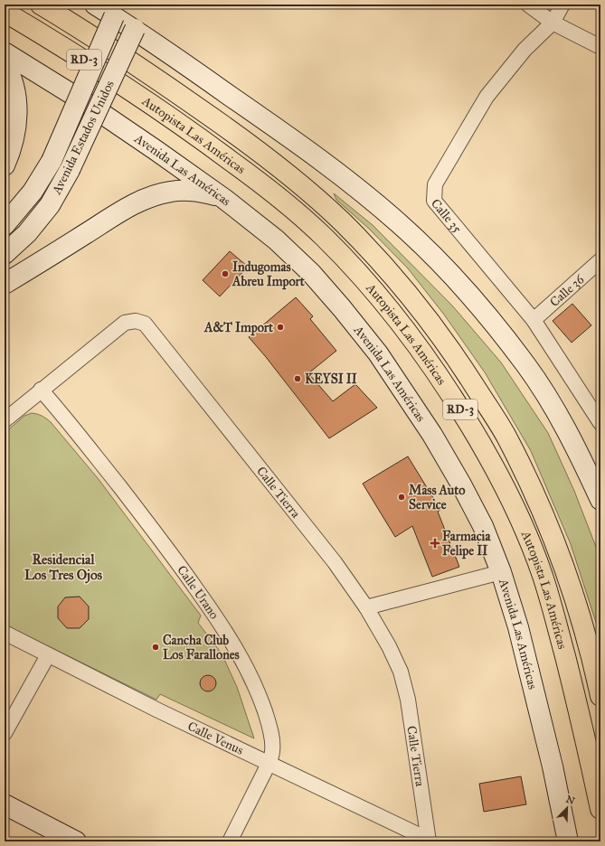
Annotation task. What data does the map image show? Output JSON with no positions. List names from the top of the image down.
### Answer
{
  "streets": {
    "highway": ["RD-3", "Autopista Las Américas"],
    "street": [
      "Avenida Estados Unidos",
      "Avenida Las Américas",
      "Calle 35",
      "Calle 36",
      "Calle Tierra",
      "Calle Urano",
      "Calle Venus"
    ]
  },
  "crossings": [
    ["Calle 35", "Calle 36"],
    ["Calle Tierra", "Calle Urano"],
    ["Calle Tierra", "Calle Venus"],
    ["Calle Urano", "Calle Venus"]
  ],
  "districts": ["Residencial Los Tres Ojos"],
  "places": {
    "other": [
      "Indugomas Abreu Import",
      "A&T Import",
      "KEYSI II",
      "Mass Auto Service",
      "Cancha Club Los Farallones"
    ],
    "health": ["Farmacia Felipe II"]
  },
  "north": "top right"
}
